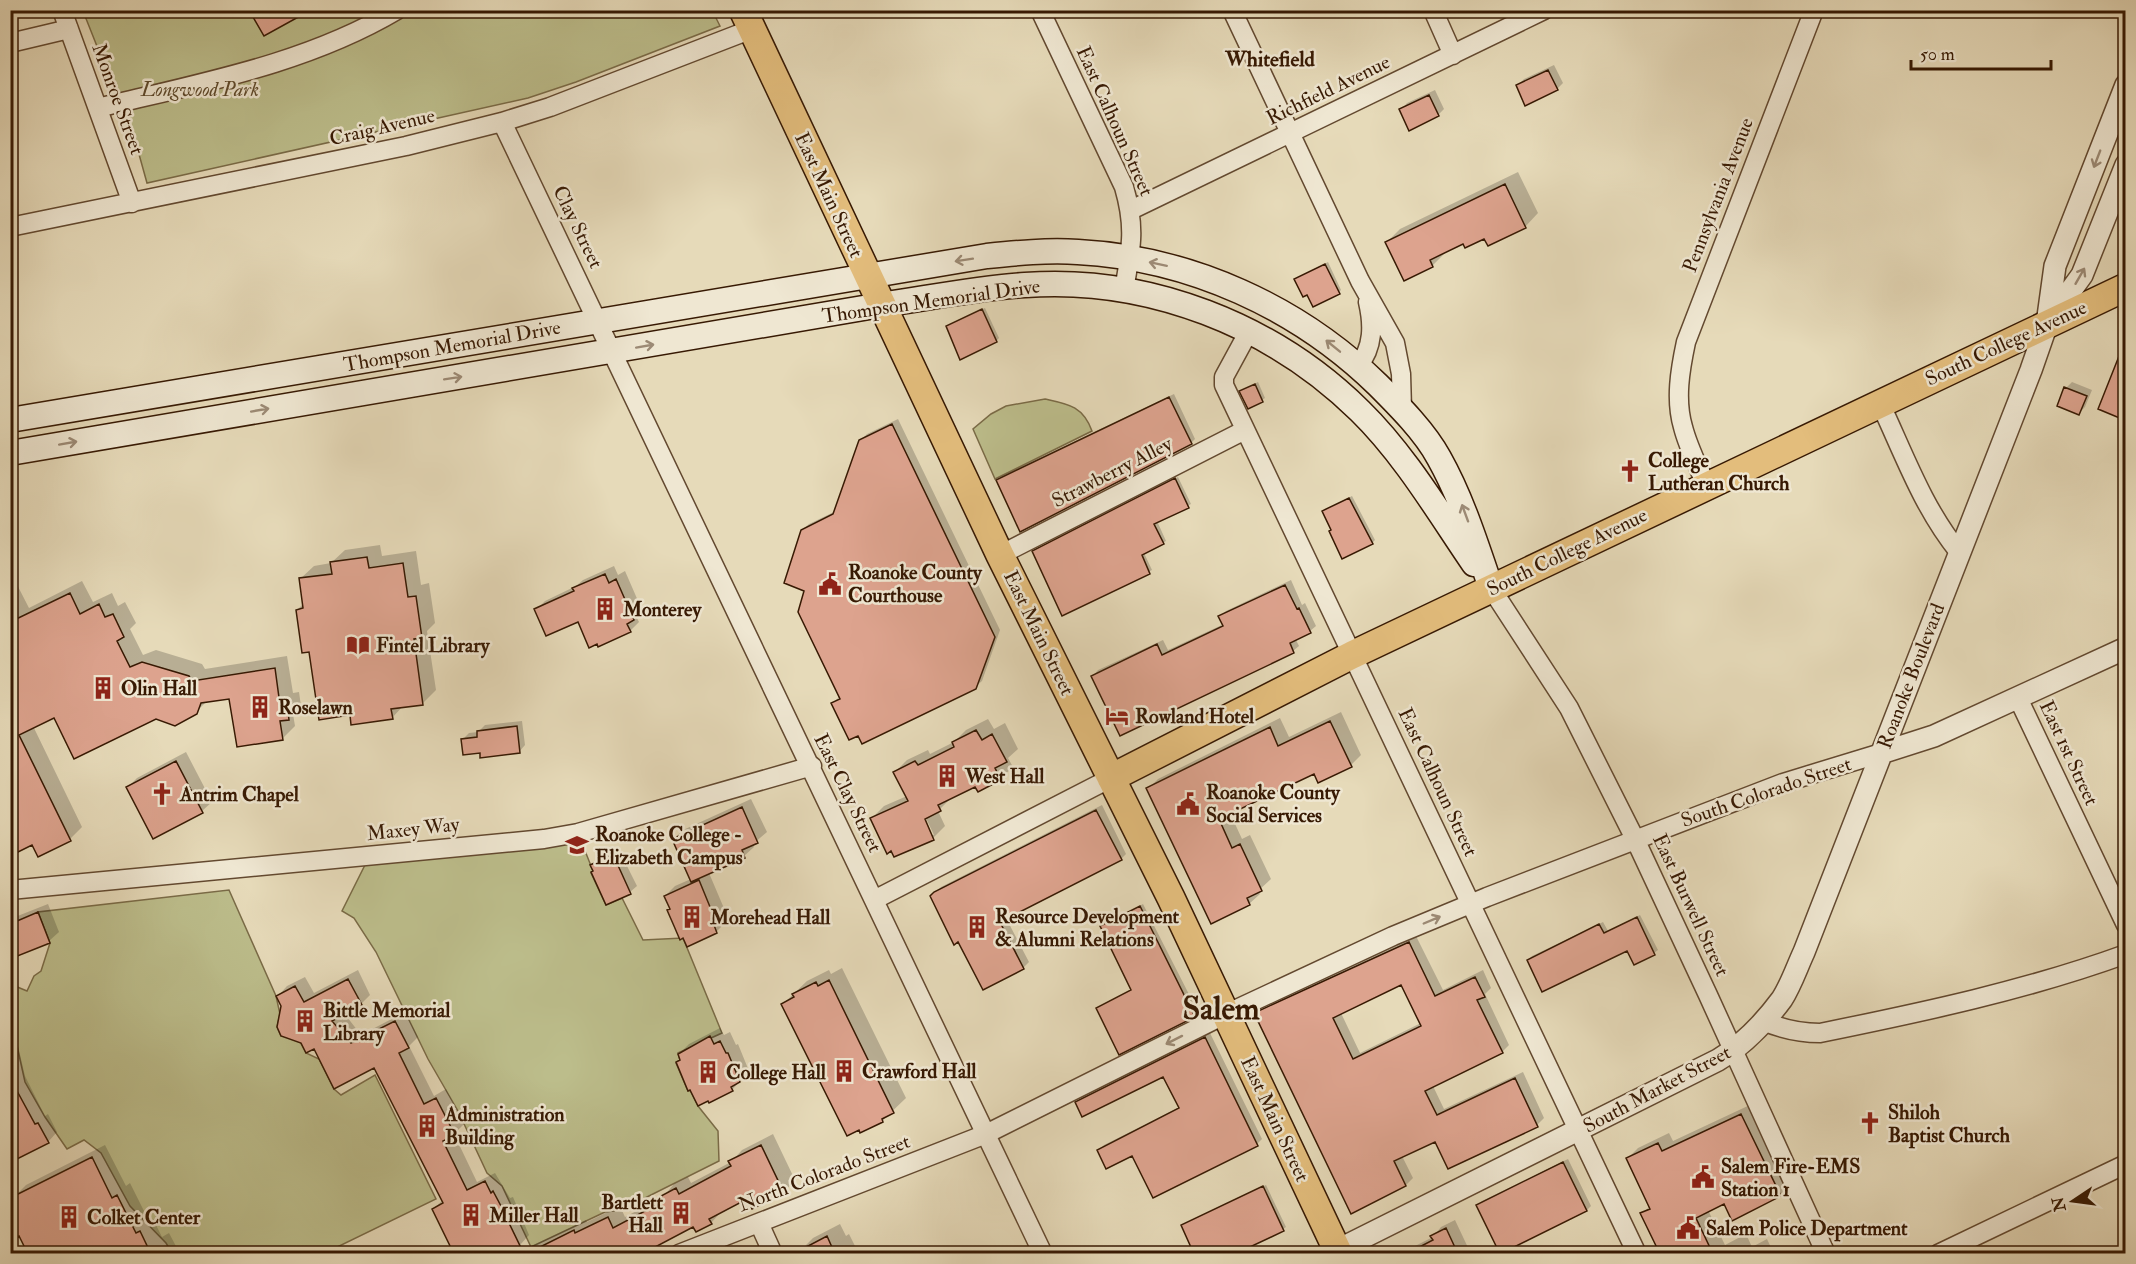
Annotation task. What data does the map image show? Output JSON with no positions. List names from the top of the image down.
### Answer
{
  "streets": {
    "main road": ["East Main Street", "Thompson Memorial Drive", "South College Avenue"],
    "street": [
      "Richfield Avenue",
      "Monroe Street",
      "East Calhoun Street",
      "Craig Avenue",
      "Pennsylvania Avenue",
      "Clay Street",
      "Strawberry Alley",
      "Roanoke Boulevard",
      "East 1st Street",
      "South Colorado Street",
      "East Clay Street",
      "Maxey Way",
      "East Burwell Street",
      "South Market Street",
      "North Colorado Street"
    ]
  },
  "crossings": [
    ["Richfield Avenue", "East Calhoun Street"],
    ["Monroe Street", "Craig Avenue"],
    ["East Calhoun Street", "Thompson Memorial Drive"],
    ["East Calhoun Street", "South College Avenue"],
    ["East Calhoun Street", "Strawberry Alley"],
    ["East Calhoun Street", "South Colorado Street"],
    ["East Calhoun Street", "South Market Street"],
    ["Craig Avenue", "East Main Street"],
    ["Craig Avenue", "Clay Street"],
    ["East Main Street", "Thompson Memorial Drive"],
    ["East Main Street", "South College Avenue"],
    ["East Main Street", "Strawberry Alley"],
    ["East Main Street", "South Colorado Street"],
    ["East Main Street", "South Market Street"],
    ["East Main Street", "North Colorado Street"],
    ["Pennsylvania Avenue", "South College Avenue"],
    ["Clay Street", "Thompson Memorial Drive"],
    ["Clay Street", "East Clay Street"],
    ["Thompson Memorial Drive", "South College Avenue"],
    ["Thompson Memorial Drive", "East Clay Street"],
    ["Thompson Memorial Drive", "East Burwell Street"],
    ["South College Avenue", "Roanoke Boulevard"],
    ["South College Avenue", "East Burwell Street"],
    ["Roanoke Boulevard", "South Colorado Street"],
    ["Roanoke Boulevard", "South Market Street"],
    ["East 1st Street", "South Colorado Street"],
    ["South Colorado Street", "East Burwell Street"],
    ["South Colorado Street", "North Colorado Street"],
    ["East Clay Street", "Maxey Way"],
    ["East Clay Street", "North Colorado Street"],
    ["East Burwell Street", "South Market Street"]
  ],
  "one_way": ["North Colorado Street"],
  "districts": ["Whitefield", "Salem"],
  "parks": ["Longwood Park"],
  "places": {
    "church": ["College Lutheran Church", "Antrim Chapel", "Shiloh Baptist Church"],
    "public building": [
      "Roanoke County Courthouse",
      "Roanoke County Social Services",
      "Salem Fire-EMS Station 1",
      "Salem Police Department"
    ],
    "building": [
      "Monterey",
      "Olin Hall",
      "Roselawn",
      "West Hall",
      "Morehead Hall",
      "Resource Development & Alumni Relations",
      "Bittle Memorial Library",
      "Crawford Hall",
      "College Hall",
      "Administration Building",
      "Bartlett Hall",
      "Miller Hall",
      "Colket Center"
    ],
    "library": ["Fintel Library"],
    "hotel": ["Rowland Hotel"],
    "school or university": ["Roanoke College - Elizabeth Campus"]
  },
  "scale_bar": "50 m",
  "north": "left"
}
